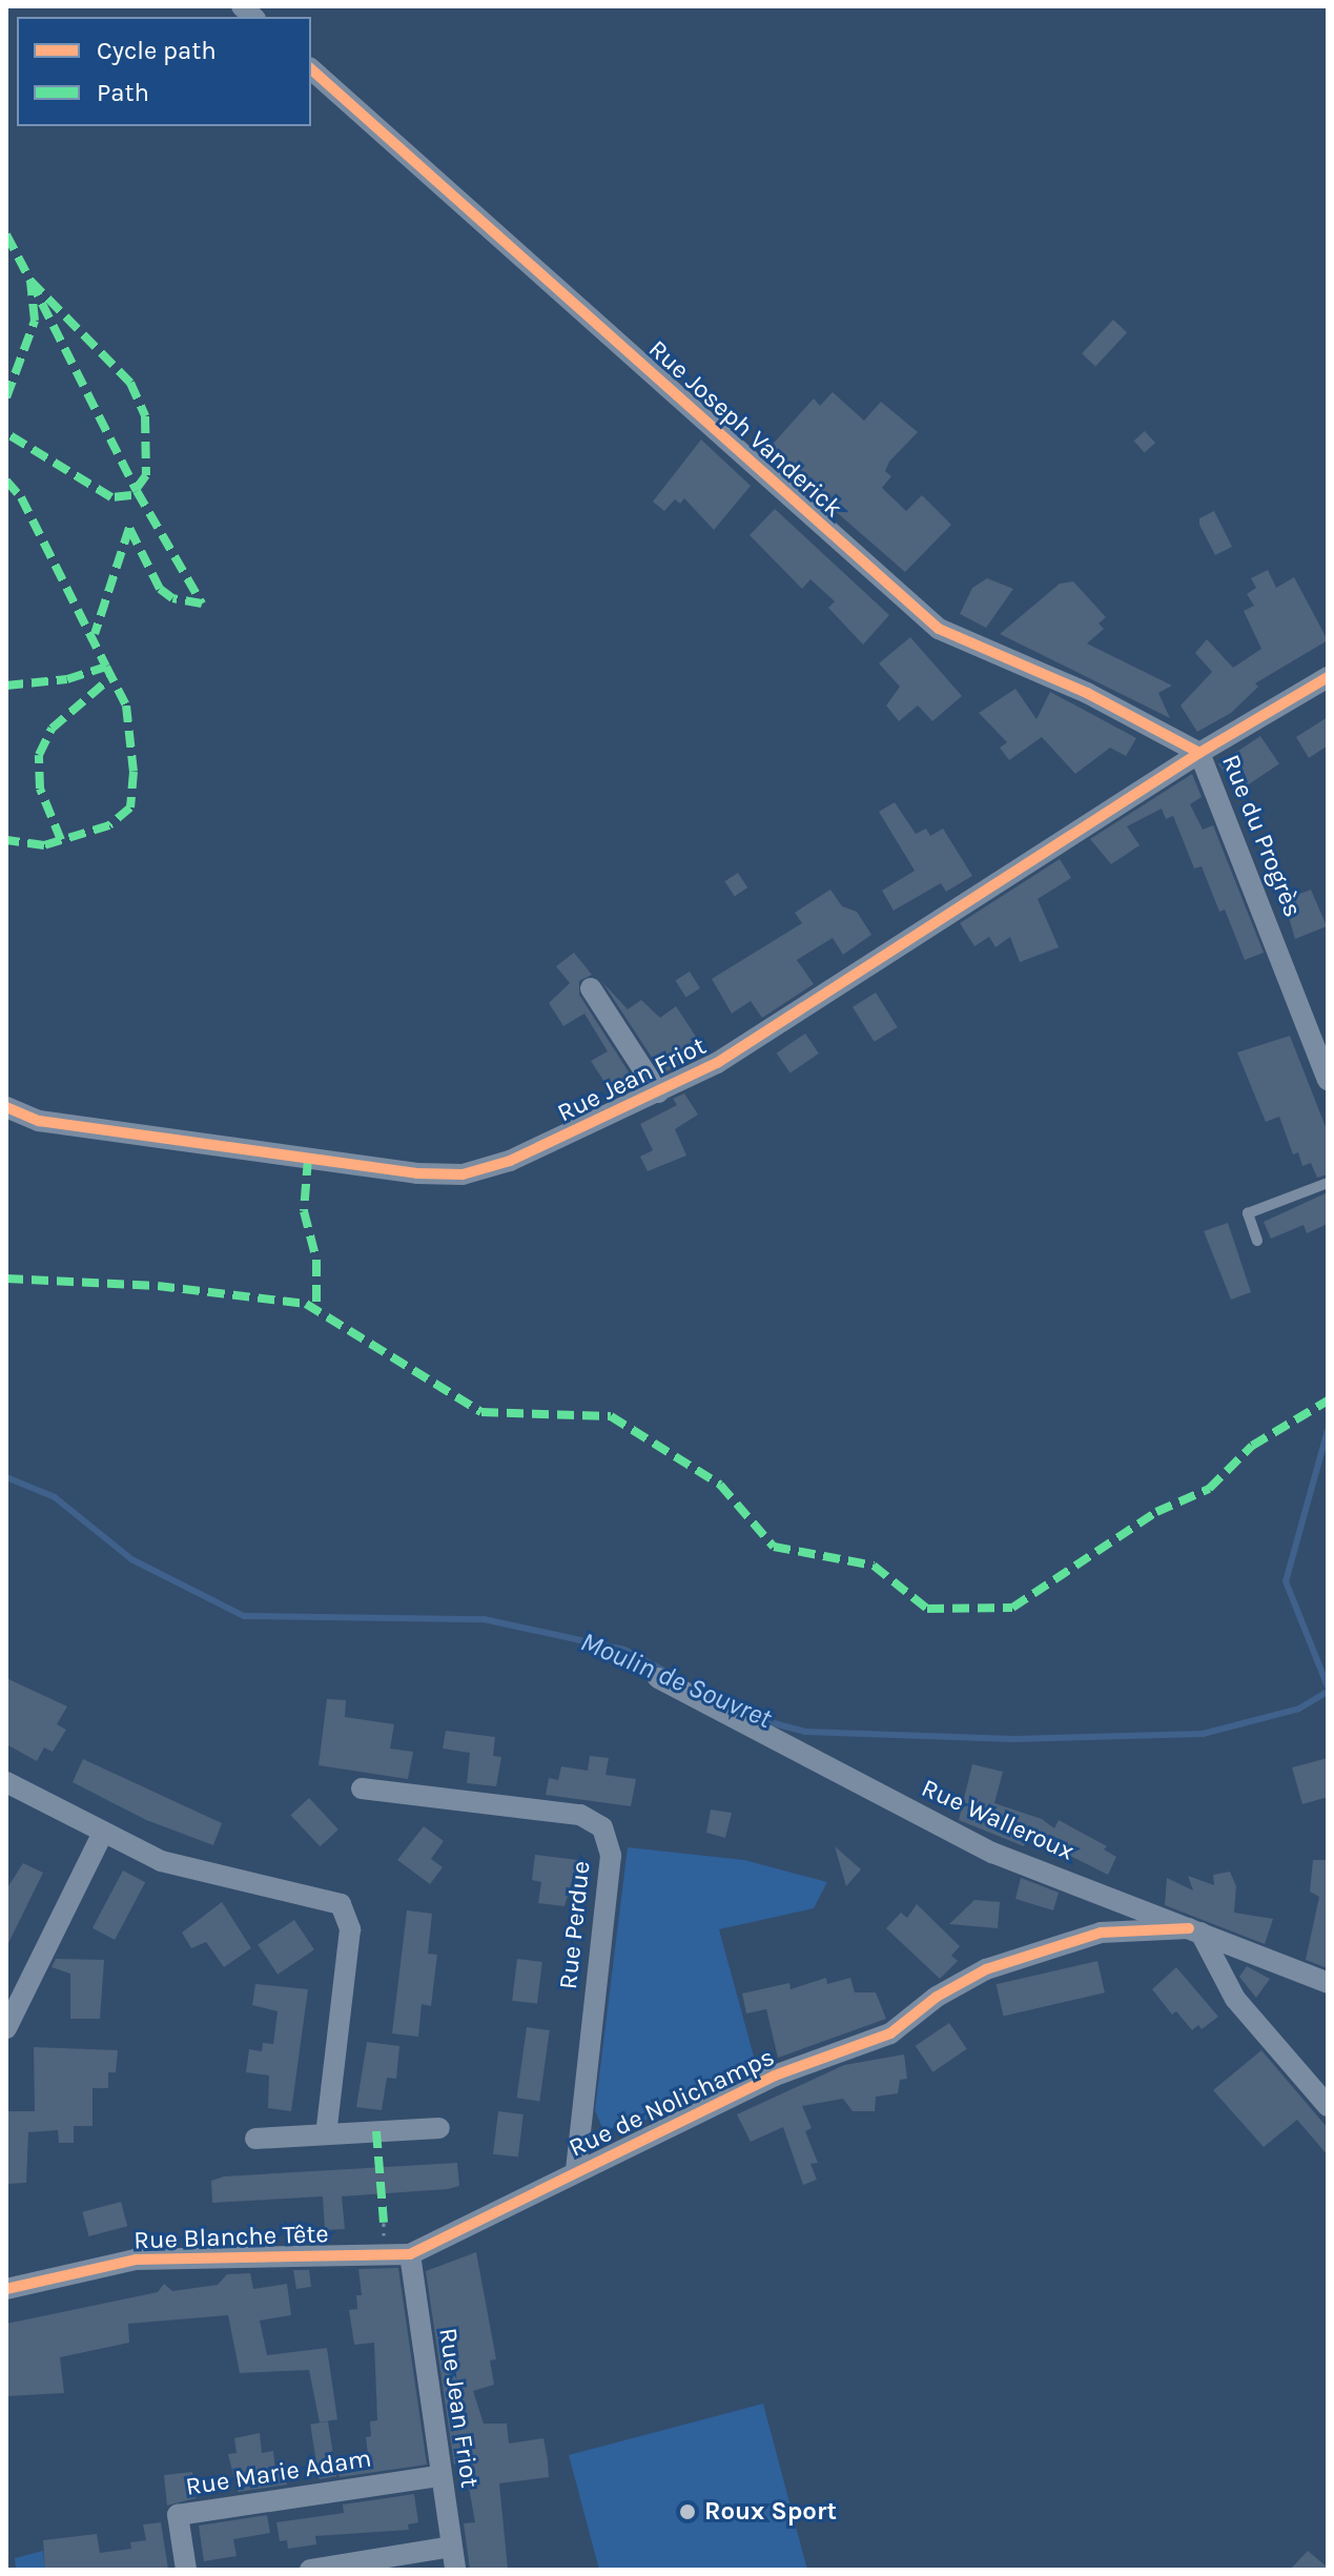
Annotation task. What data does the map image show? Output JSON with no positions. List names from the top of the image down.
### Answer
{
  "streets": {
    "street": [
      "Rue Joseph Vanderick",
      "Rue du Progrès",
      "Rue Jean Friot",
      "Rue Walleroux",
      "Rue Perdue",
      "Rue de Nolichamps",
      "Rue Blanche Tête",
      "Rue Marie Adam"
    ]
  },
  "crossings": [
    ["Rue Joseph Vanderick", "Rue du Progrès"],
    ["Rue Joseph Vanderick", "Rue Jean Friot"],
    ["Rue du Progrès", "Rue Jean Friot"],
    ["Rue Jean Friot", "Rue de Nolichamps"],
    ["Rue Jean Friot", "Rue Blanche Tête"],
    ["Rue Jean Friot", "Rue Marie Adam"],
    ["Rue Walleroux", "Rue de Nolichamps"],
    ["Rue Perdue", "Rue de Nolichamps"],
    ["Rue de Nolichamps", "Rue Blanche Tête"]
  ],
  "water": ["Moulin de Souvret"],
  "places": ["Roux Sport"],
  "legend": ["Cycle path", "Path"]
}
